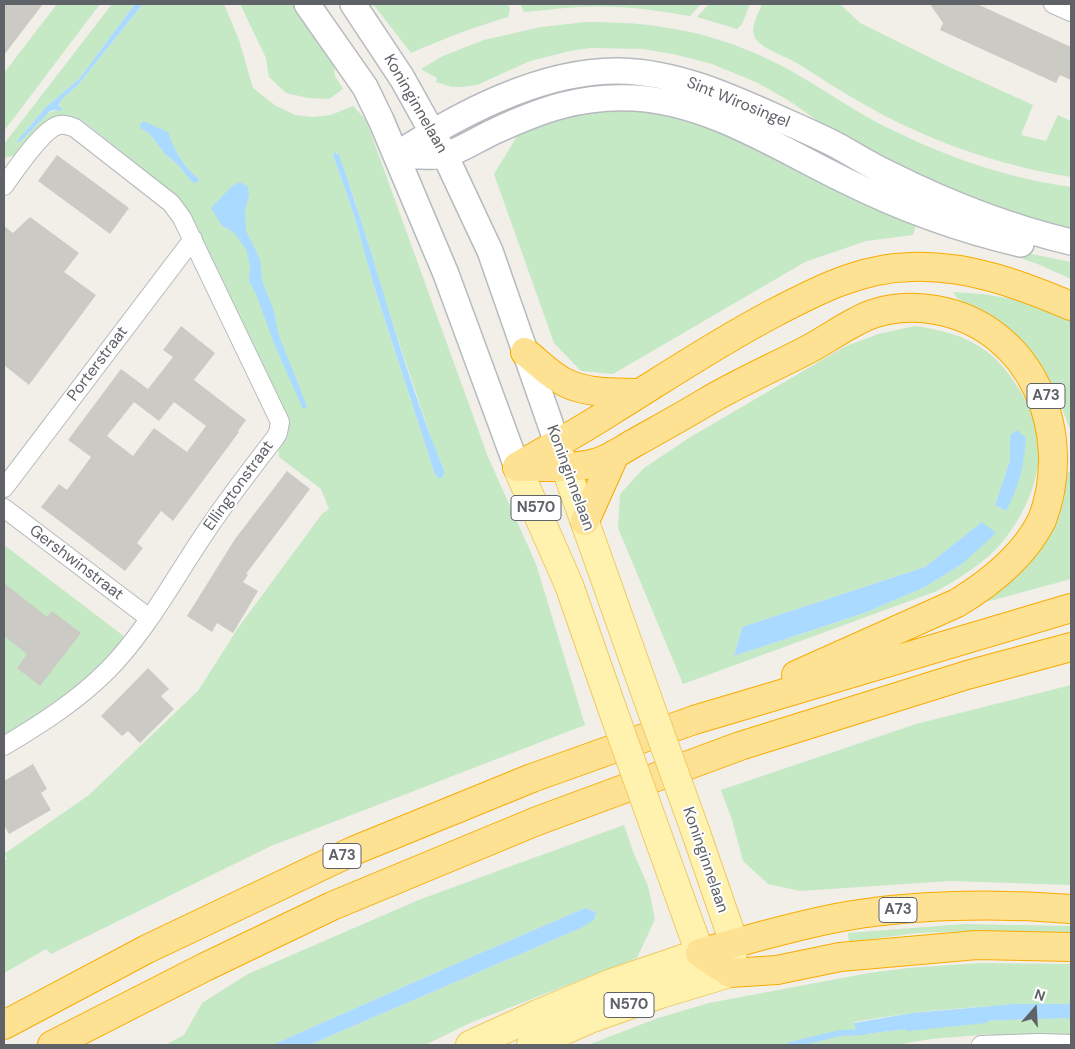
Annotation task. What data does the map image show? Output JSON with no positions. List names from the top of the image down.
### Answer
{
  "streets": {
    "highway": ["A73"],
    "main road": ["Sint Wirosingel", "Koninginnelaan", "N570"],
    "street": ["Porterstraat", "Ellingtonstraat", "Gershwinstraat"]
  },
  "crossings": [
    ["Sint Wirosingel", "Koninginnelaan"],
    ["Sint Wirosingel", "N570"],
    ["Koninginnelaan", "A73"],
    ["Koninginnelaan", "N570"],
    ["Porterstraat", "Ellingtonstraat"],
    ["A73", "N570"],
    ["Ellingtonstraat", "Gershwinstraat"]
  ],
  "north": "top"
}
